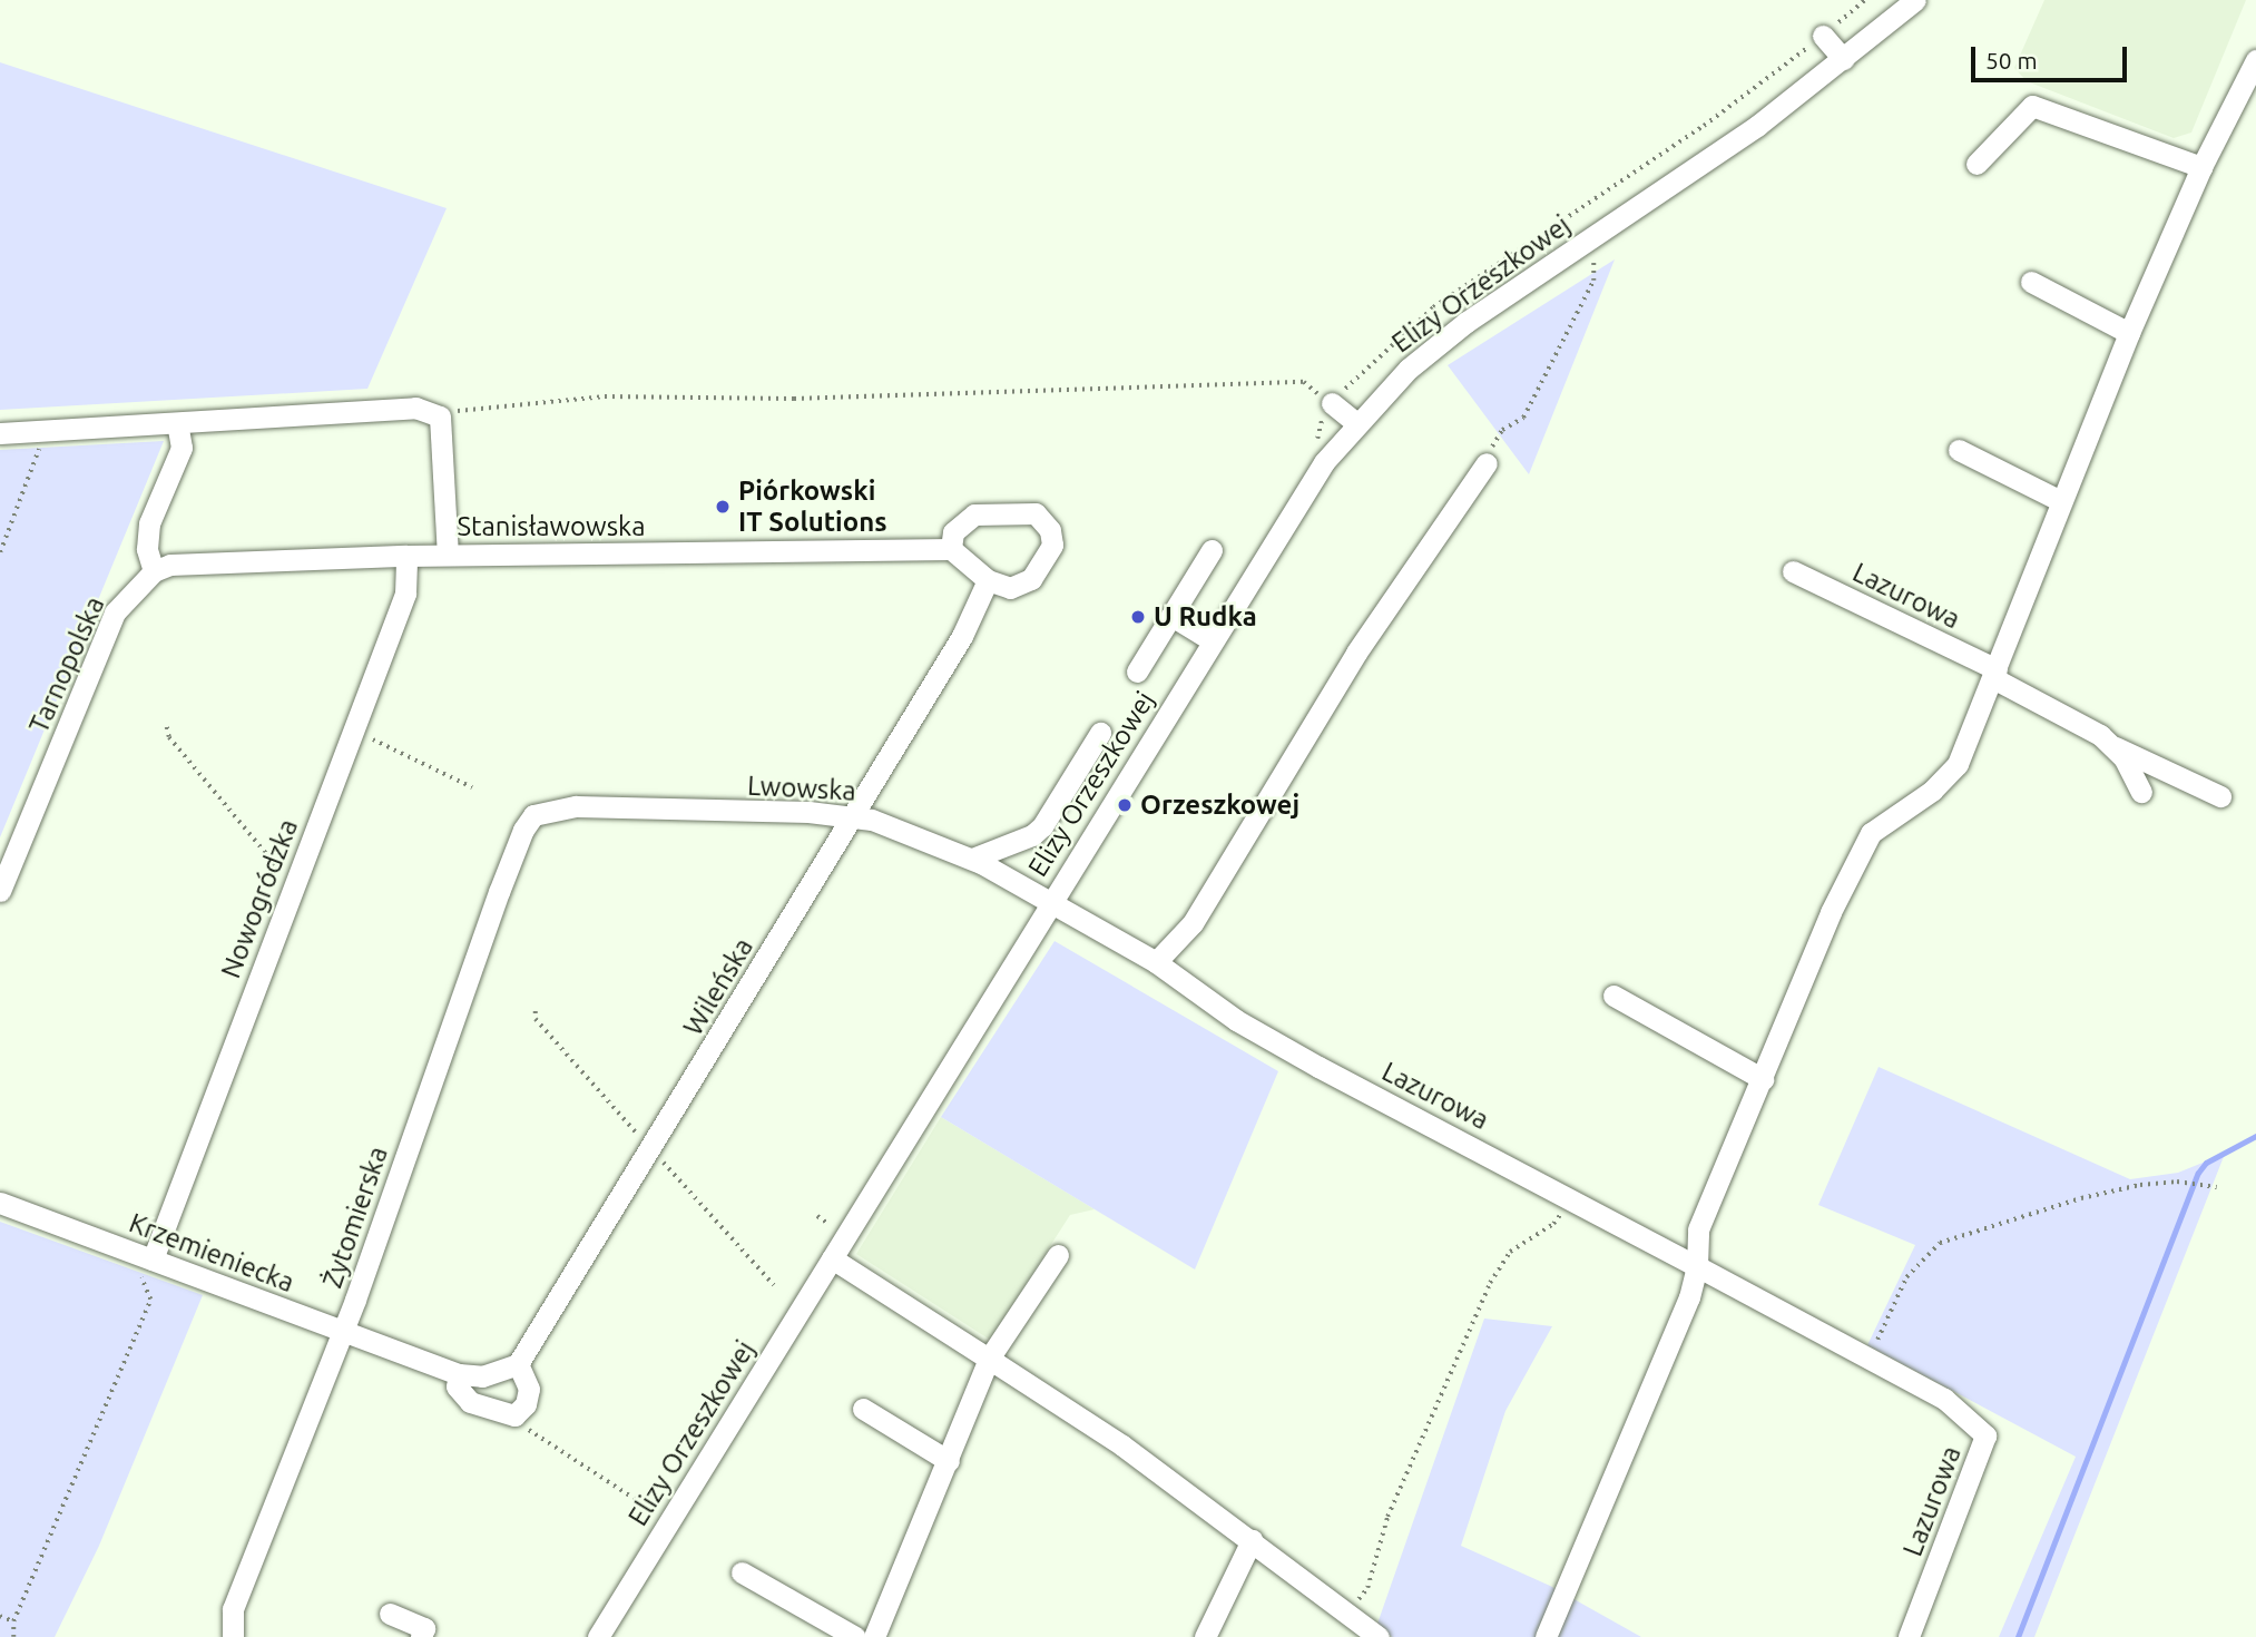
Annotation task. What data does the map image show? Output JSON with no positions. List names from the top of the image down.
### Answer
{
  "streets": {
    "street": [
      "Elizy Orzeszkowej",
      "Stanisławowska",
      "Lazurowa",
      "Tarnopolska",
      "Lwowska",
      "Nowogródzka",
      "Wileńska",
      "Żytomierska",
      "Krzemieniecka"
    ]
  },
  "crossings": [
    ["Elizy Orzeszkowej", "Lazurowa"],
    ["Elizy Orzeszkowej", "Lwowska"],
    ["Stanisławowska", "Tarnopolska"],
    ["Stanisławowska", "Nowogródzka"],
    ["Stanisławowska", "Wileńska"],
    ["Lwowska", "Wileńska"],
    ["Lwowska", "Żytomierska"],
    ["Nowogródzka", "Krzemieniecka"],
    ["Żytomierska", "Krzemieniecka"]
  ],
  "places": ["Piórkowski IT Solutions", "U Rudka", "Orzeszkowej"],
  "scale_bar": "50 m"
}
